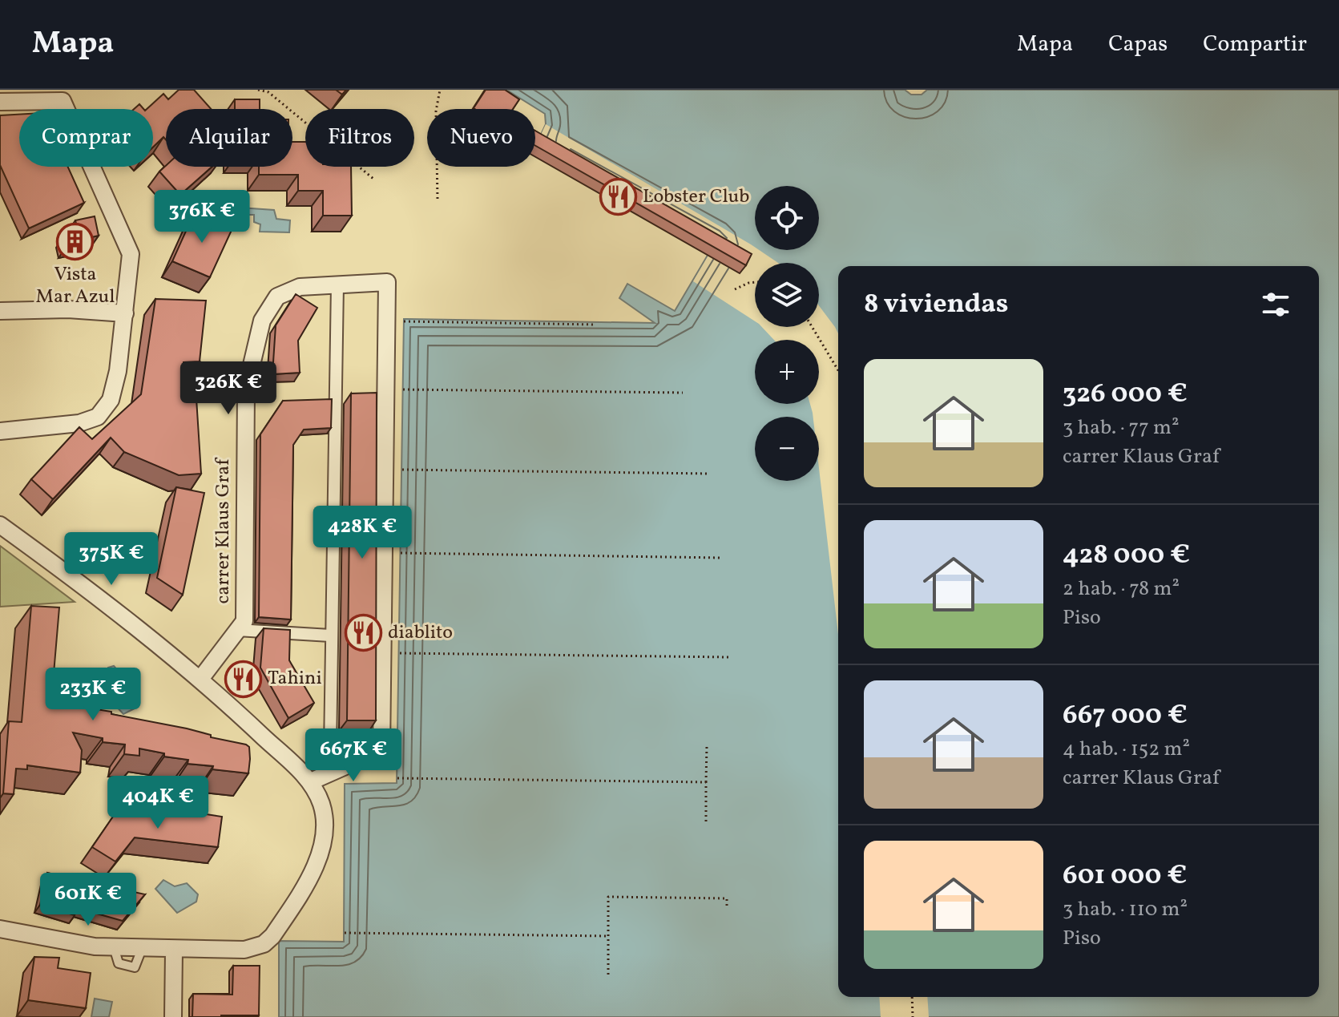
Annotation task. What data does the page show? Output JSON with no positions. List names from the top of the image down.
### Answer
{
  "streets": {
    "street": ["carrer Klaus Graf"]
  },
  "places": {
    "restaurant": ["Lobster Club", "diablito", "Tahini"],
    "building": ["Vista Mar Azul"]
  },
  "page": {
    "header": "Mapa",
    "nav": ["Mapa", "Capas", "Compartir"],
    "chip": [
      "Comprar",
      "Alquilar",
      "Filtros",
      "Nuevo"
    ],
    "map_buttons": ["+", "−"],
    "price": [
      "376K €",
      "326K €",
      "428K €",
      "375K €",
      "233K €",
      "667K €",
      "404K €",
      "601K €"
    ],
    "heading": "8 viviendas",
    "list": [
      {
        "name": "326 000 €",
        "note": "3 hab. · 77 m² · carrer Klaus Graf"
      },
      {
        "name": "428 000 €",
        "note": "2 hab. · 78 m² · Piso"
      },
      {
        "name": "667 000 €",
        "note": "4 hab. · 152 m² · carrer Klaus Graf"
      },
      {
        "name": "601 000 €",
        "note": "3 hab. · 110 m² · Piso"
      }
    ]
  }
}
